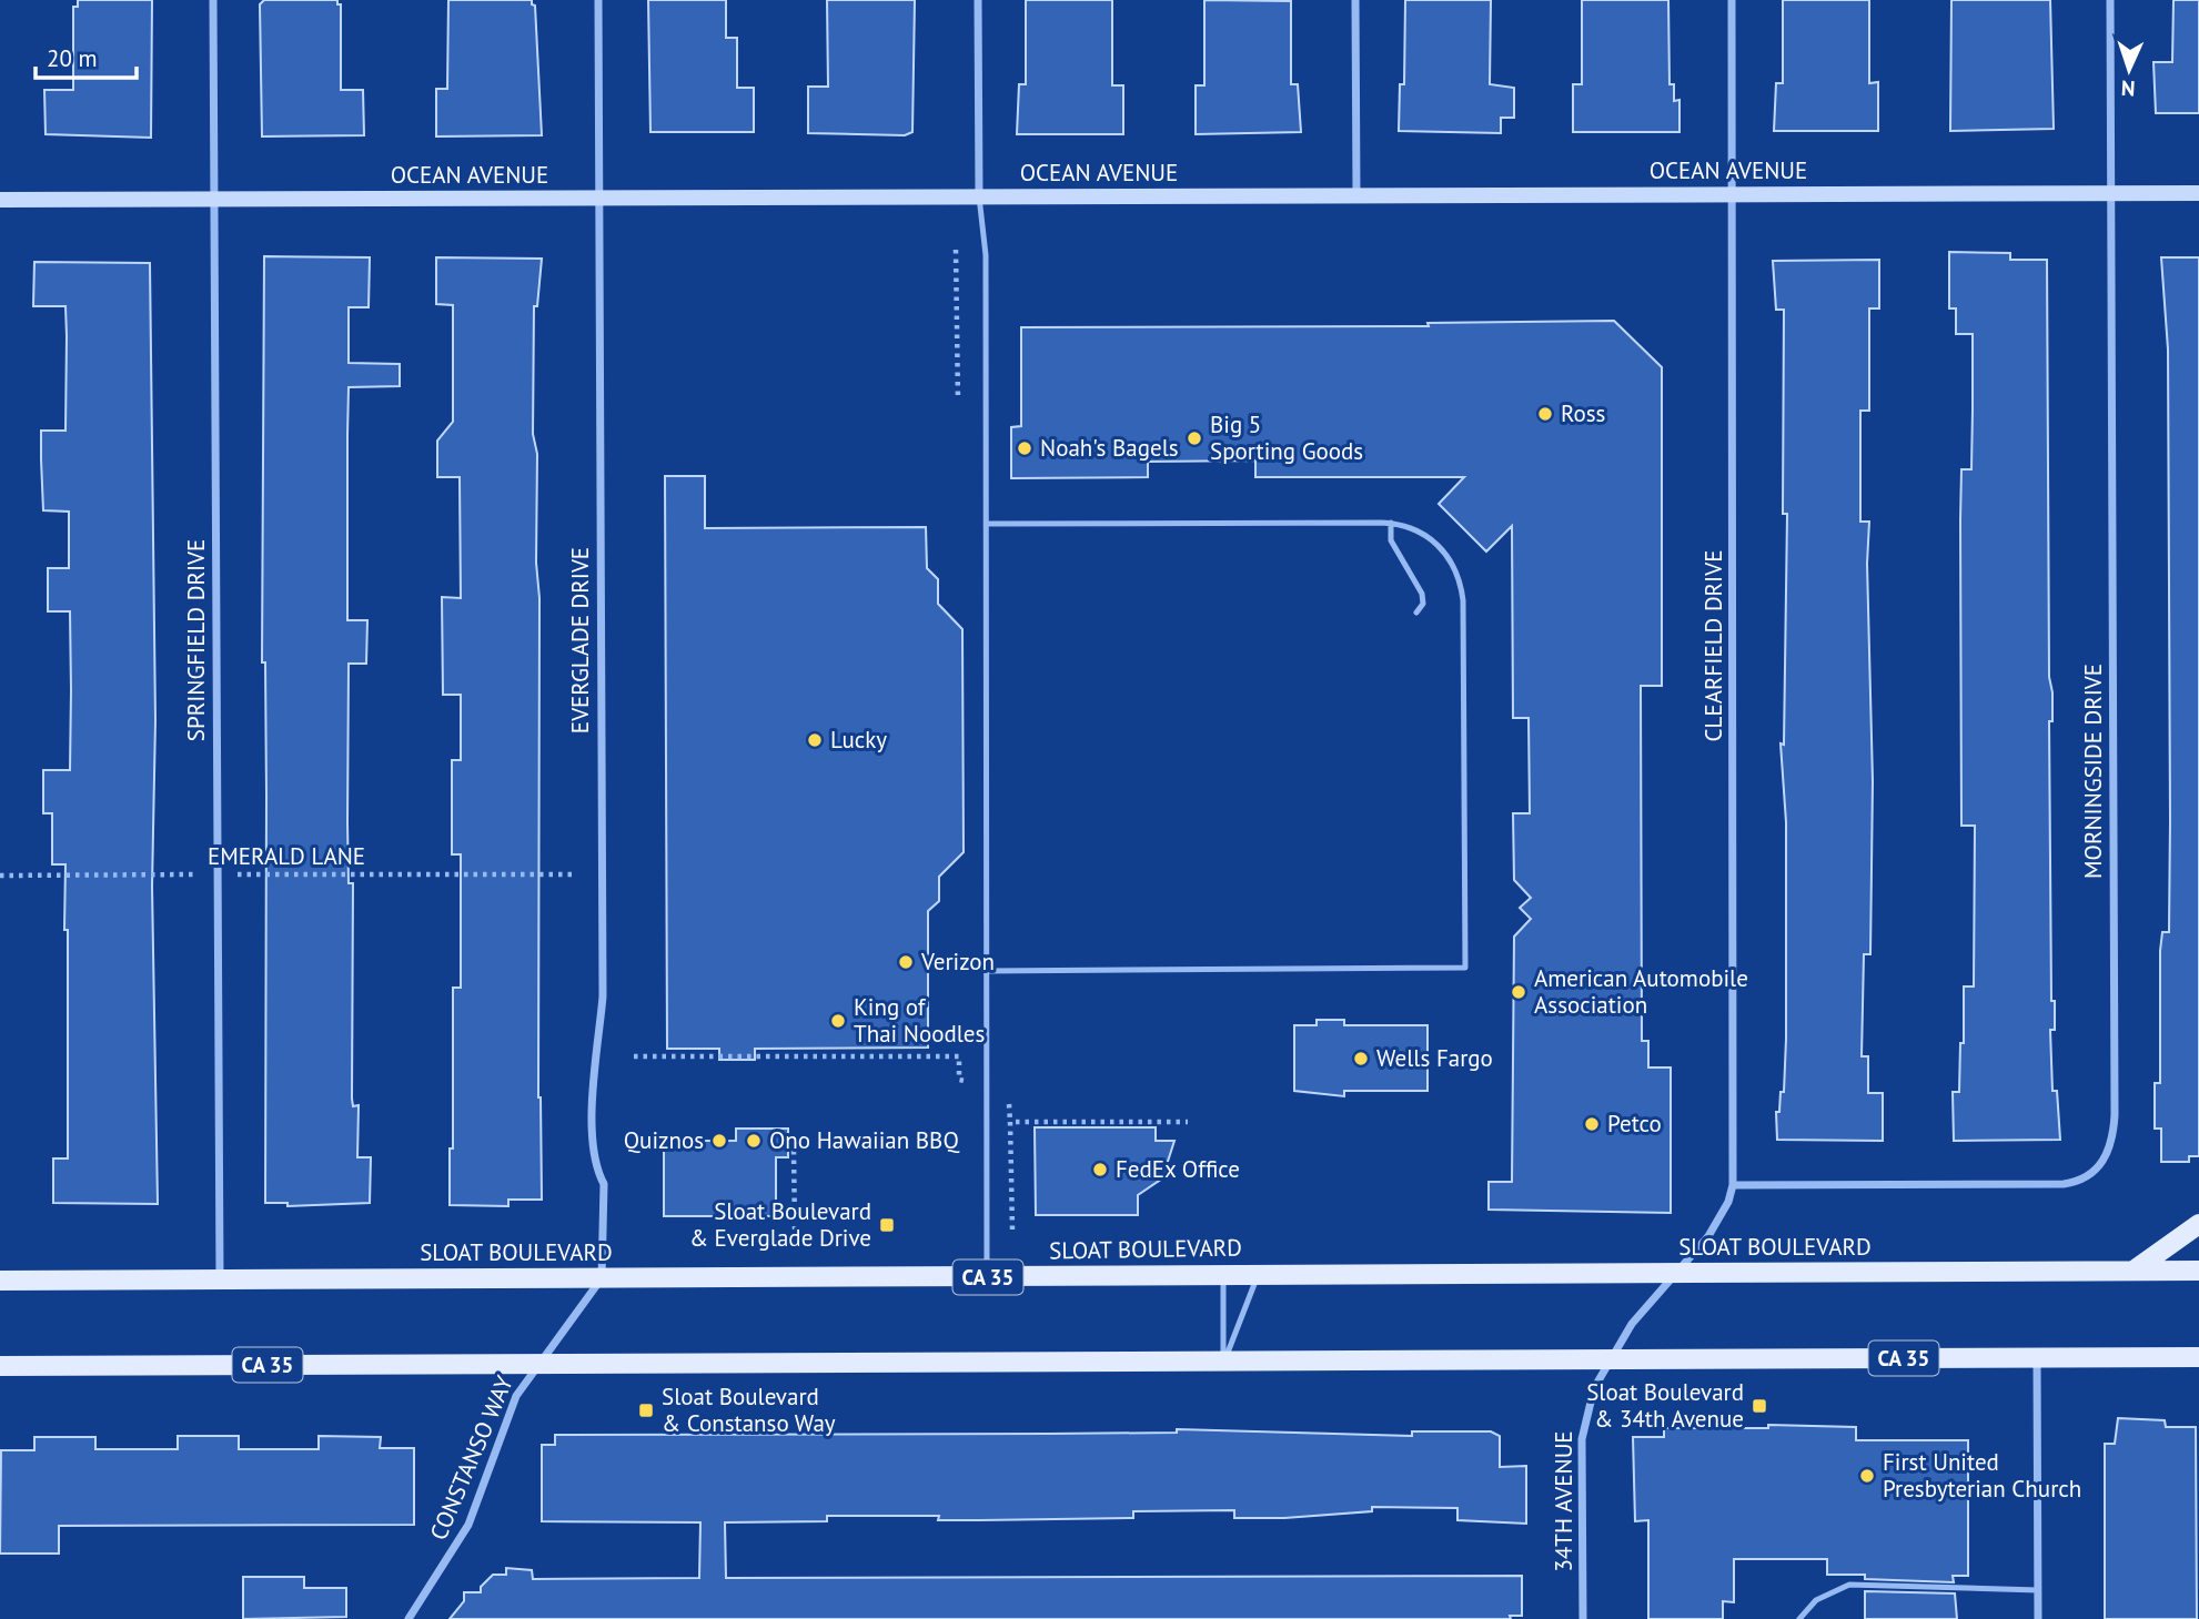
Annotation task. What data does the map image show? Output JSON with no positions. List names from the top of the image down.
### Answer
{
  "streets": {
    "main road": ["SLOAT BOULEVARD", "CA 35"],
    "street": [
      "OCEAN AVENUE",
      "SPRINGFIELD DRIVE",
      "EVERGLADE DRIVE",
      "CLEARFIELD DRIVE",
      "MORNINGSIDE DRIVE",
      "CONSTANSO WAY",
      "34TH AVENUE"
    ],
    "path": ["EMERALD LANE"]
  },
  "crossings": [
    ["OCEAN AVENUE", "SPRINGFIELD DRIVE"],
    ["OCEAN AVENUE", "EVERGLADE DRIVE"],
    ["OCEAN AVENUE", "CLEARFIELD DRIVE"],
    ["OCEAN AVENUE", "MORNINGSIDE DRIVE"],
    ["SPRINGFIELD DRIVE", "EMERALD LANE"],
    ["SPRINGFIELD DRIVE", "SLOAT BOULEVARD"],
    ["EVERGLADE DRIVE", "SLOAT BOULEVARD"],
    ["EVERGLADE DRIVE", "CONSTANSO WAY"],
    ["CLEARFIELD DRIVE", "MORNINGSIDE DRIVE"],
    ["CLEARFIELD DRIVE", "SLOAT BOULEVARD"],
    ["CLEARFIELD DRIVE", "34TH AVENUE"],
    ["SLOAT BOULEVARD", "CONSTANSO WAY"],
    ["SLOAT BOULEVARD", "34TH AVENUE"],
    ["CA 35", "CONSTANSO WAY"],
    ["CA 35", "34TH AVENUE"]
  ],
  "places": {
    "other": [
      "Ross",
      "Big 5 Sporting Goods",
      "Noah's Bagels",
      "Lucky",
      "Verizon",
      "American Automobile Association",
      "King of Thai Noodles",
      "Wells Fargo",
      "Petco",
      "Quiznos",
      "Ono Hawaiian BBQ",
      "FedEx Office",
      "First United Presbyterian Church"
    ],
    "transit": ["Sloat Boulevard & Everglade Drive", "Sloat Boulevard & 34th Avenue", "Sloat Boulevard & Constanso Way"]
  },
  "scale_bar": "20 m",
  "north": "bottom"
}
